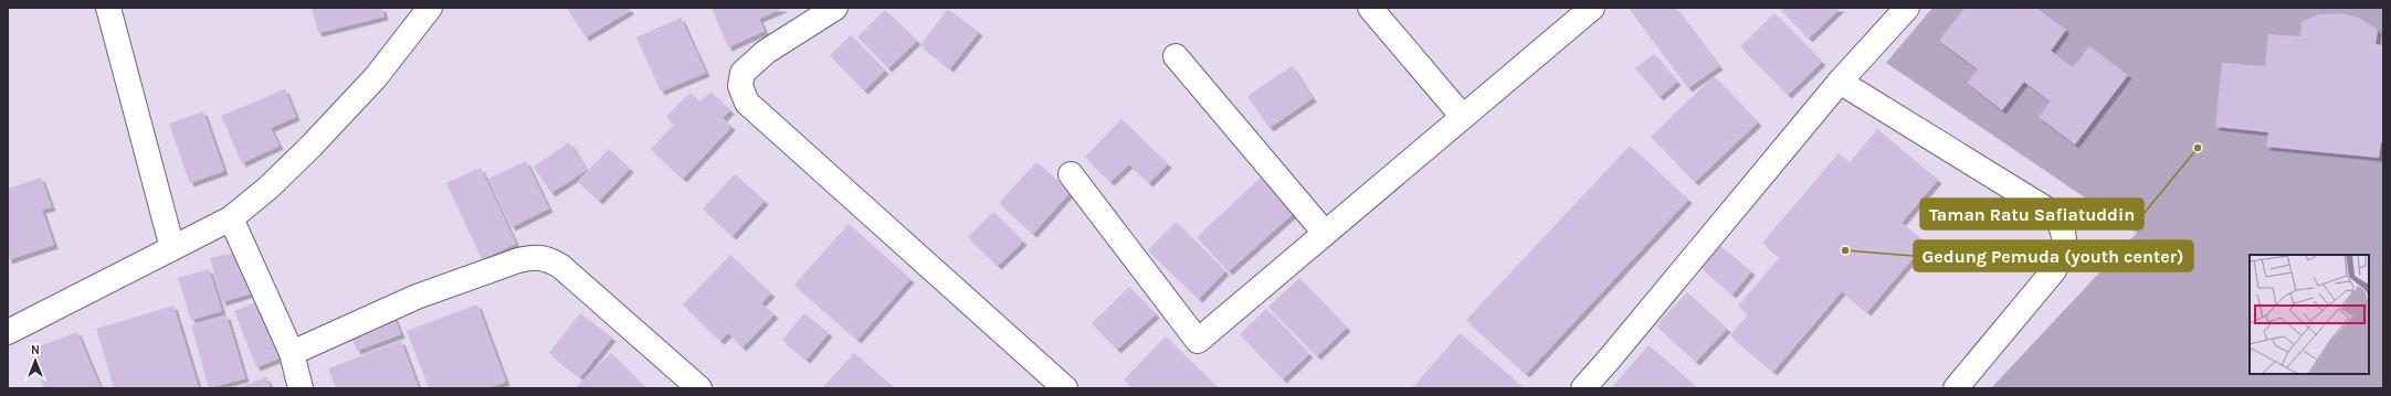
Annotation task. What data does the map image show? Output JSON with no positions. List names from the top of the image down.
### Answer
{
  "places": ["Taman Ratu Safiatuddin", "Gedung Pemuda (youth center)"],
  "north": "top"
}
